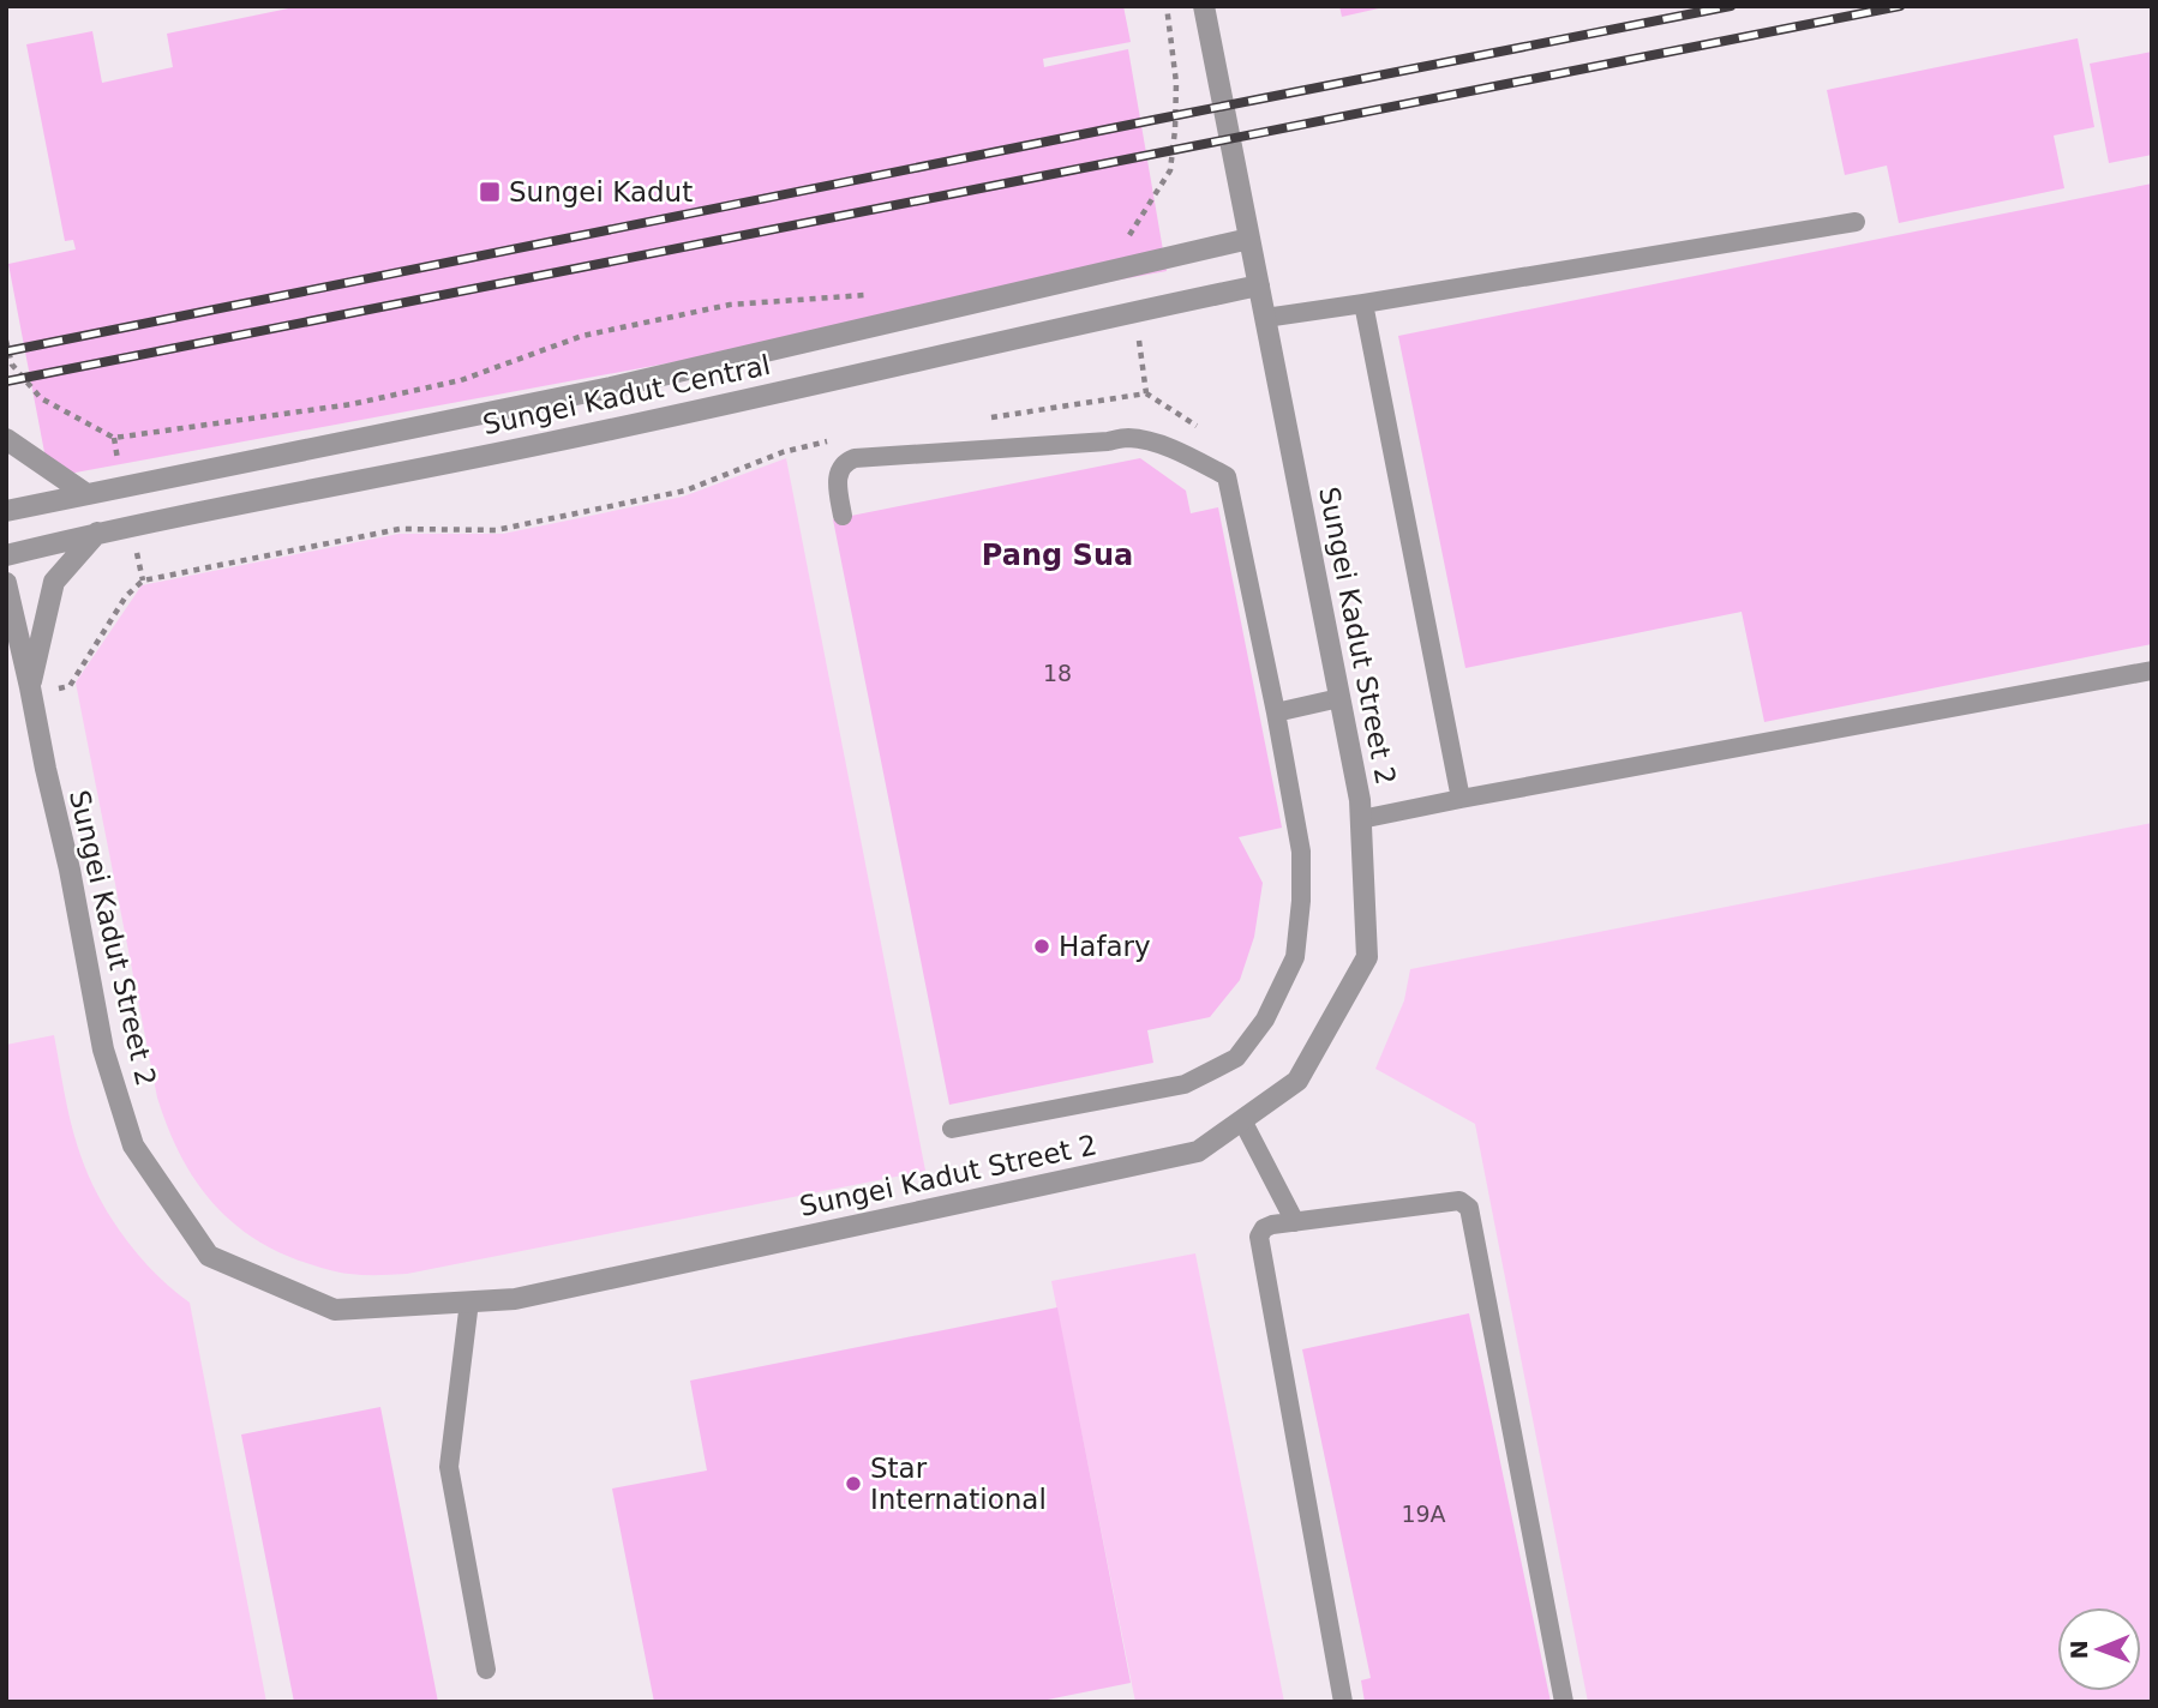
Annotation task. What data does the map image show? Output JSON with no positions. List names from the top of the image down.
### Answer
{
  "streets": {
    "street": ["Sungei Kadut Central", "Sungei Kadut Street 2"]
  },
  "crossings": [
    ["Sungei Kadut Central", "Sungei Kadut Street 2"]
  ],
  "districts": ["Pang Sua"],
  "places": {
    "transit": ["Sungei Kadut"],
    "other": ["Hafary", "Star International"]
  },
  "house_numbers": ["18", "19A"],
  "north": "left"
}
